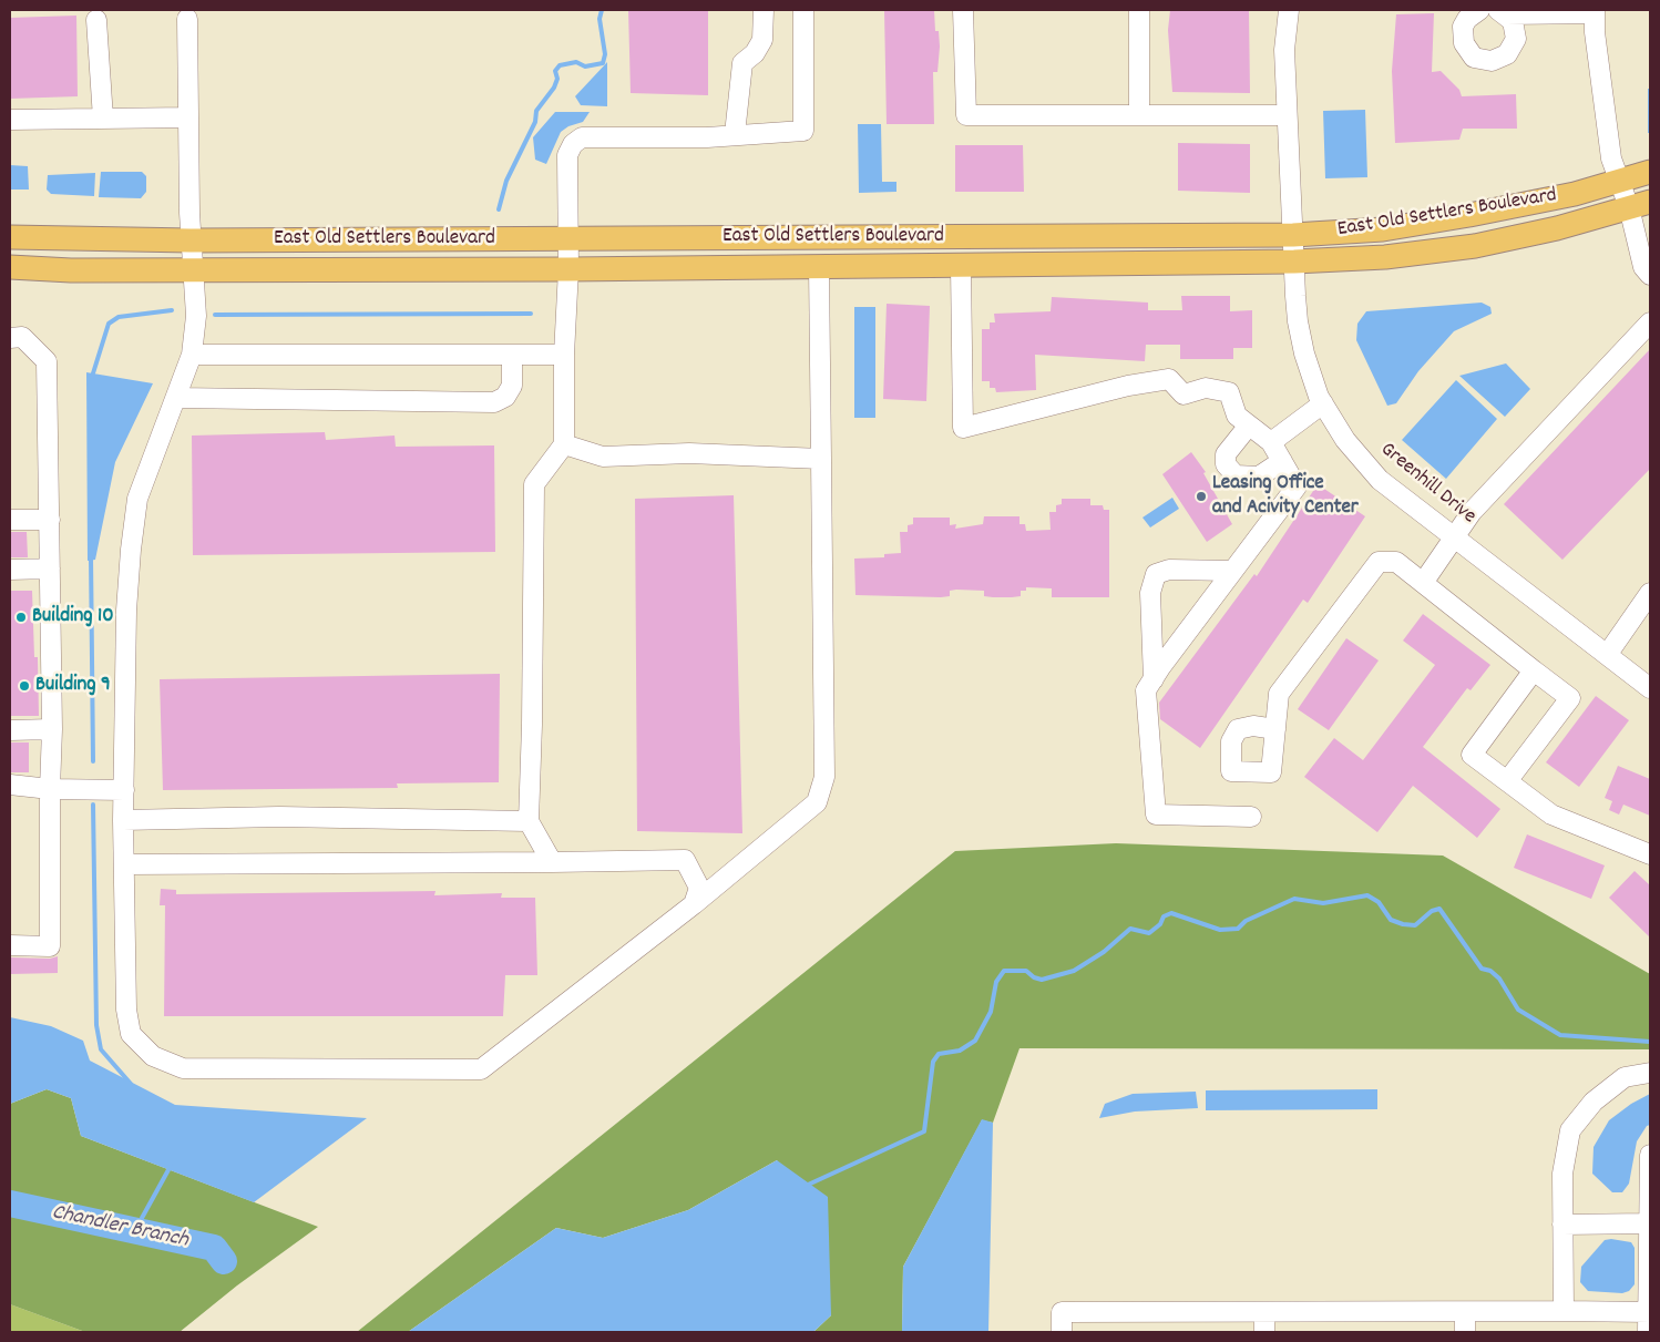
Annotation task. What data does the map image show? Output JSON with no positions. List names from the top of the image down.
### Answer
{
  "streets": {
    "main road": ["East Old Settlers Boulevard"],
    "street": ["Greenhill Drive"]
  },
  "crossings": [
    ["East Old Settlers Boulevard", "Greenhill Drive"]
  ],
  "water": ["Chandler Branch"],
  "places": ["Leasing Office and Acivity Center", "Building 10", "Building 9"]
}
